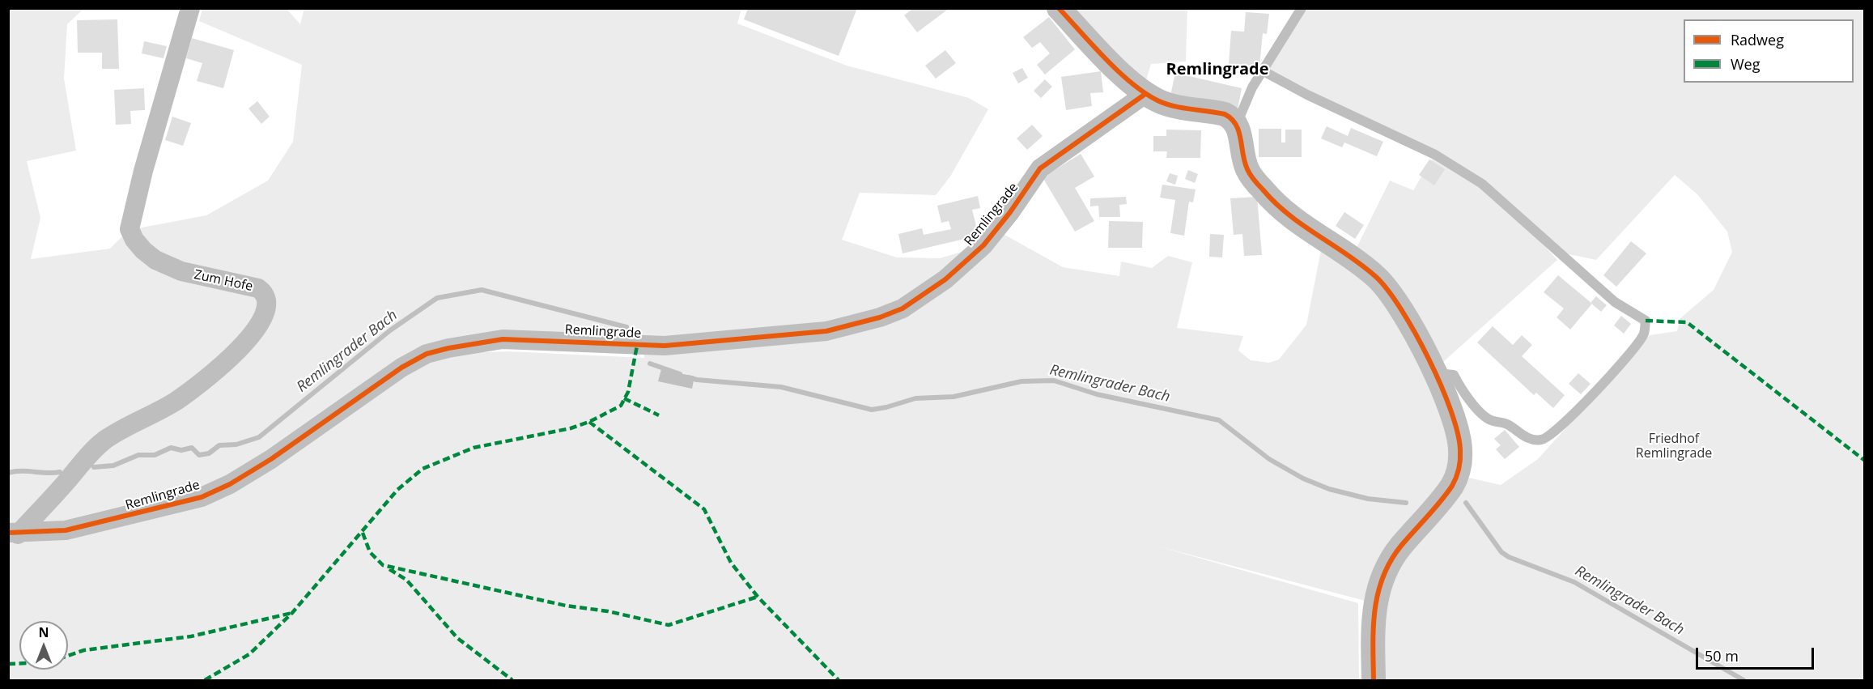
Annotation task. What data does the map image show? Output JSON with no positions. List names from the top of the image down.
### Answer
{
  "streets": {
    "street": ["Remlingrade", "Zum Hofe"]
  },
  "crossings": [
    ["Remlingrade", "Zum Hofe"]
  ],
  "districts": ["Remlingrade"],
  "water": ["Remlingrader Bach"],
  "parks": ["Friedhof Remlingrade"],
  "legend": ["Radweg", "Weg"],
  "scale_bar": "50 m",
  "north": "top"
}
